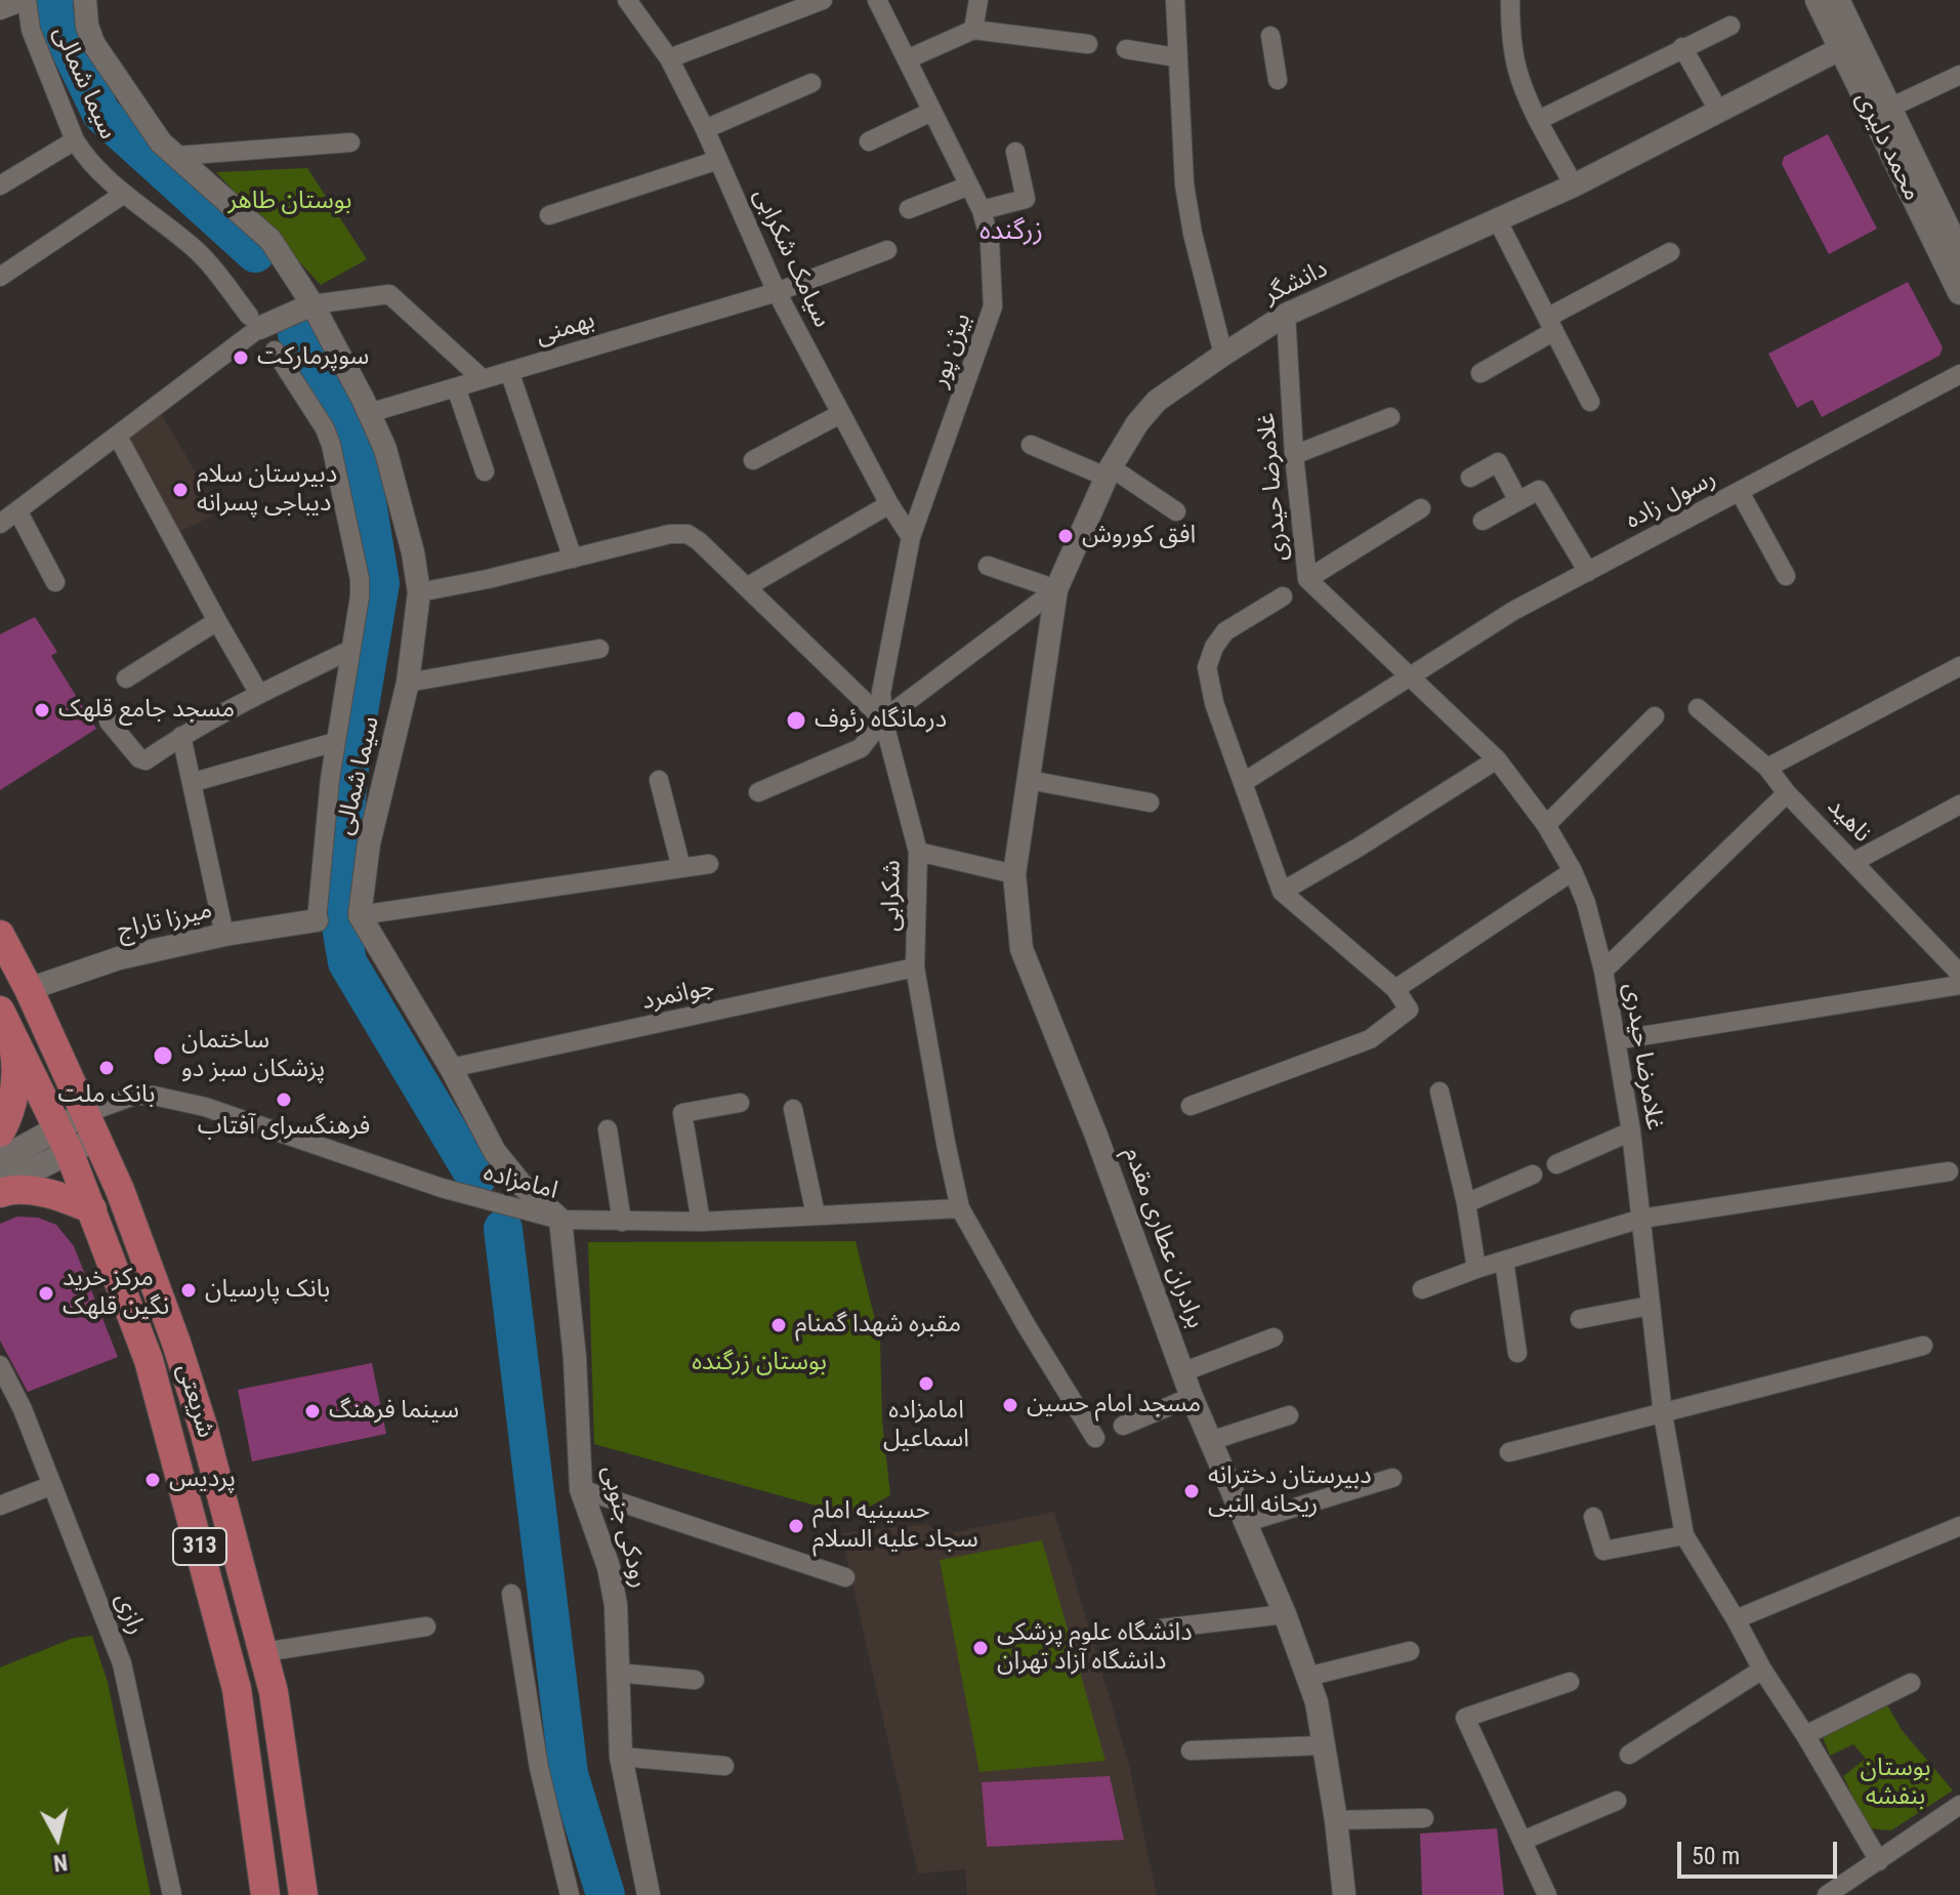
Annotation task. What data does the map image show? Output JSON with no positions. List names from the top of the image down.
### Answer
{
  "streets": {
    "main road": ["محمد دلیری", "شریعتی", "313"],
    "street": [
      "سیما شمالی",
      "سیامک شکرابی",
      "دانشگر",
      "بهمنی",
      "بیژن پور",
      "غلامرضا حیدری",
      "رسول زاده",
      "ناهید",
      "شکرابی",
      "میرزا تاراج",
      "جوانمرد",
      "امامزاده",
      "برادران عطاری مقدم",
      "رودکی جنوبی",
      "رازی"
    ]
  },
  "crossings": [
    ["سیما شمالی", "بهمنی"],
    ["سیما شمالی", "میرزا تاراج"],
    ["محمد دلیری", "دانشگر"],
    ["سیامک شکرابی", "بهمنی"],
    ["سیامک شکرابی", "بیژن پور"],
    ["سیامک شکرابی", "شکرابی"],
    ["دانشگر", "غلامرضا حیدری"],
    ["دانشگر", "شکرابی"],
    ["دانشگر", "برادران عطاری مقدم"],
    ["بیژن پور", "شکرابی"],
    ["غلامرضا حیدری", "رسول زاده"],
    ["شکرابی", "جوانمرد"],
    ["شکرابی", "امامزاده"],
    ["میرزا تاراج", "شریعتی"],
    ["امامزاده", "شریعتی"],
    ["امامزاده", "رودکی جنوبی"]
  ],
  "districts": ["زرگنده"],
  "parks": ["بوستان طاهر", "بوستان زرگنده", "بوستان بنفشه"],
  "places": [
    "سوپرمارکت",
    "دبیرستان سلام دیباجی پسرانه",
    "افق کوروش",
    "مسجد جامع قلهک",
    "درمانگاه رئوف",
    "ساختمان پزشکان سبز دو",
    "بانک ملت",
    "فرهنگسرای آفتاب",
    "بانک پارسیان",
    "مرکز خرید نگین قلهک",
    "مقبره شهدا گمنام",
    "امامزاده اسماعیل",
    "مسجد امام حسین",
    "سینما فرهنگ",
    "پردیس",
    "دبیرستان دخترانه ریحانه النبی",
    "حسینیه امام سجاد علیه السلام",
    "دانشگاه علوم پزشکی دانشگاه آزاد تهران"
  ],
  "scale_bar": "50 m",
  "north": "bottom"
}
